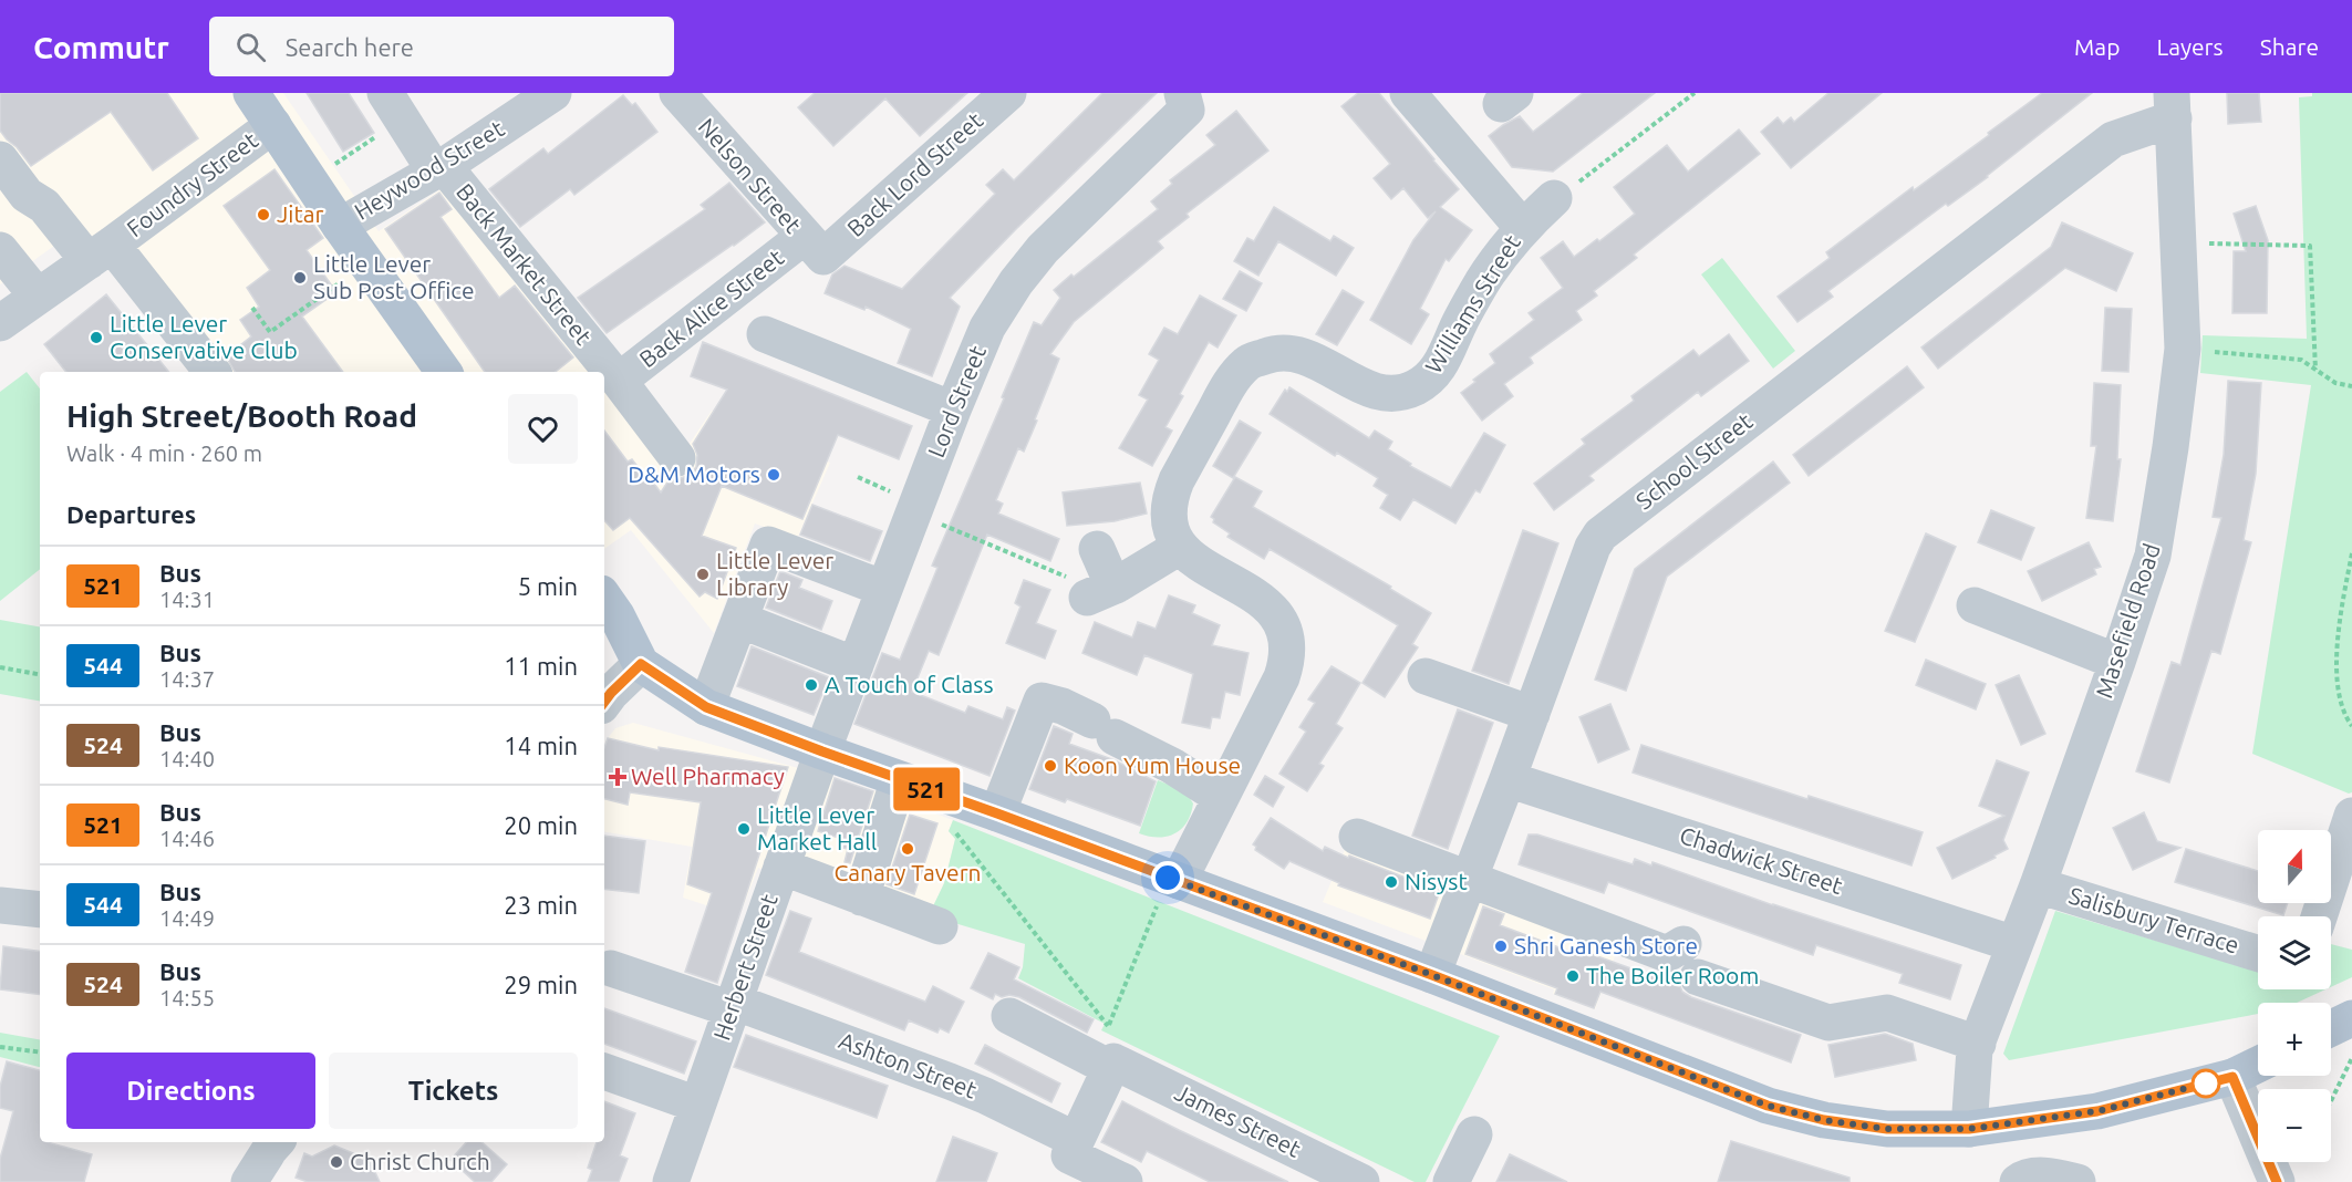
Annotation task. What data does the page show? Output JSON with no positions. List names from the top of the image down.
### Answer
{
  "streets": {
    "street": [
      "Heywood Street",
      "Back Lord Street",
      "Nelson Street",
      "Foundry Street",
      "Back Market Street",
      "Williams Street",
      "Back Alice Street",
      "Lord Street",
      "School Street",
      "Masefield Road",
      "Chadwick Street",
      "Salisbury Terrace",
      "Herbert Street",
      "Ashton Street",
      "James Street"
    ]
  },
  "crossings": [
    ["Heywood Street", "Back Market Street"],
    ["Back Lord Street", "Nelson Street"],
    ["Back Lord Street", "Back Alice Street"],
    ["Nelson Street", "Back Alice Street"],
    ["Back Market Street", "Back Alice Street"],
    ["Lord Street", "Herbert Street"],
    ["School Street", "Masefield Road"],
    ["School Street", "Chadwick Street"],
    ["Masefield Road", "Chadwick Street"],
    ["Masefield Road", "Salisbury Terrace"],
    ["Herbert Street", "Ashton Street"]
  ],
  "places": {
    "other": [
      "Jitar",
      "Little Lever Sub Post Office",
      "Little Lever Conservative Club",
      "D&M Motors",
      "Little Lever Library",
      "A Touch of Class",
      "Koon Yum House",
      "Little Lever Market Hall",
      "Canary Tavern",
      "Nisyst",
      "Shri Ganesh Store",
      "The Boiler Room",
      "Christ Church"
    ],
    "health": ["Well Pharmacy"]
  },
  "lines": ["bus line 521"],
  "north": "top",
  "page": {
    "header": "Commutr",
    "search": "Search here",
    "nav": ["Map", "Layers", "Share"],
    "on_map": "521",
    "heading": [
      ["High Street/Booth Road", "Walk · 4 min · 260 m"],
      "Departures"
    ],
    "list": [
      {
        "mark": "521",
        "name": "Bus",
        "note": "14:31",
        "value": "5 min"
      },
      {
        "mark": "544",
        "name": "Bus",
        "note": "14:37",
        "value": "11 min"
      },
      {
        "mark": "524",
        "name": "Bus",
        "note": "14:40",
        "value": "14 min"
      },
      {
        "mark": "521",
        "name": "Bus",
        "note": "14:46",
        "value": "20 min"
      },
      {
        "mark": "544",
        "name": "Bus",
        "note": "14:49",
        "value": "23 min"
      },
      {
        "mark": "524",
        "name": "Bus",
        "note": "14:55",
        "value": "29 min"
      }
    ],
    "map_buttons": ["+", "−"],
    "buttons": ["Directions", "Tickets"]
  }
}
